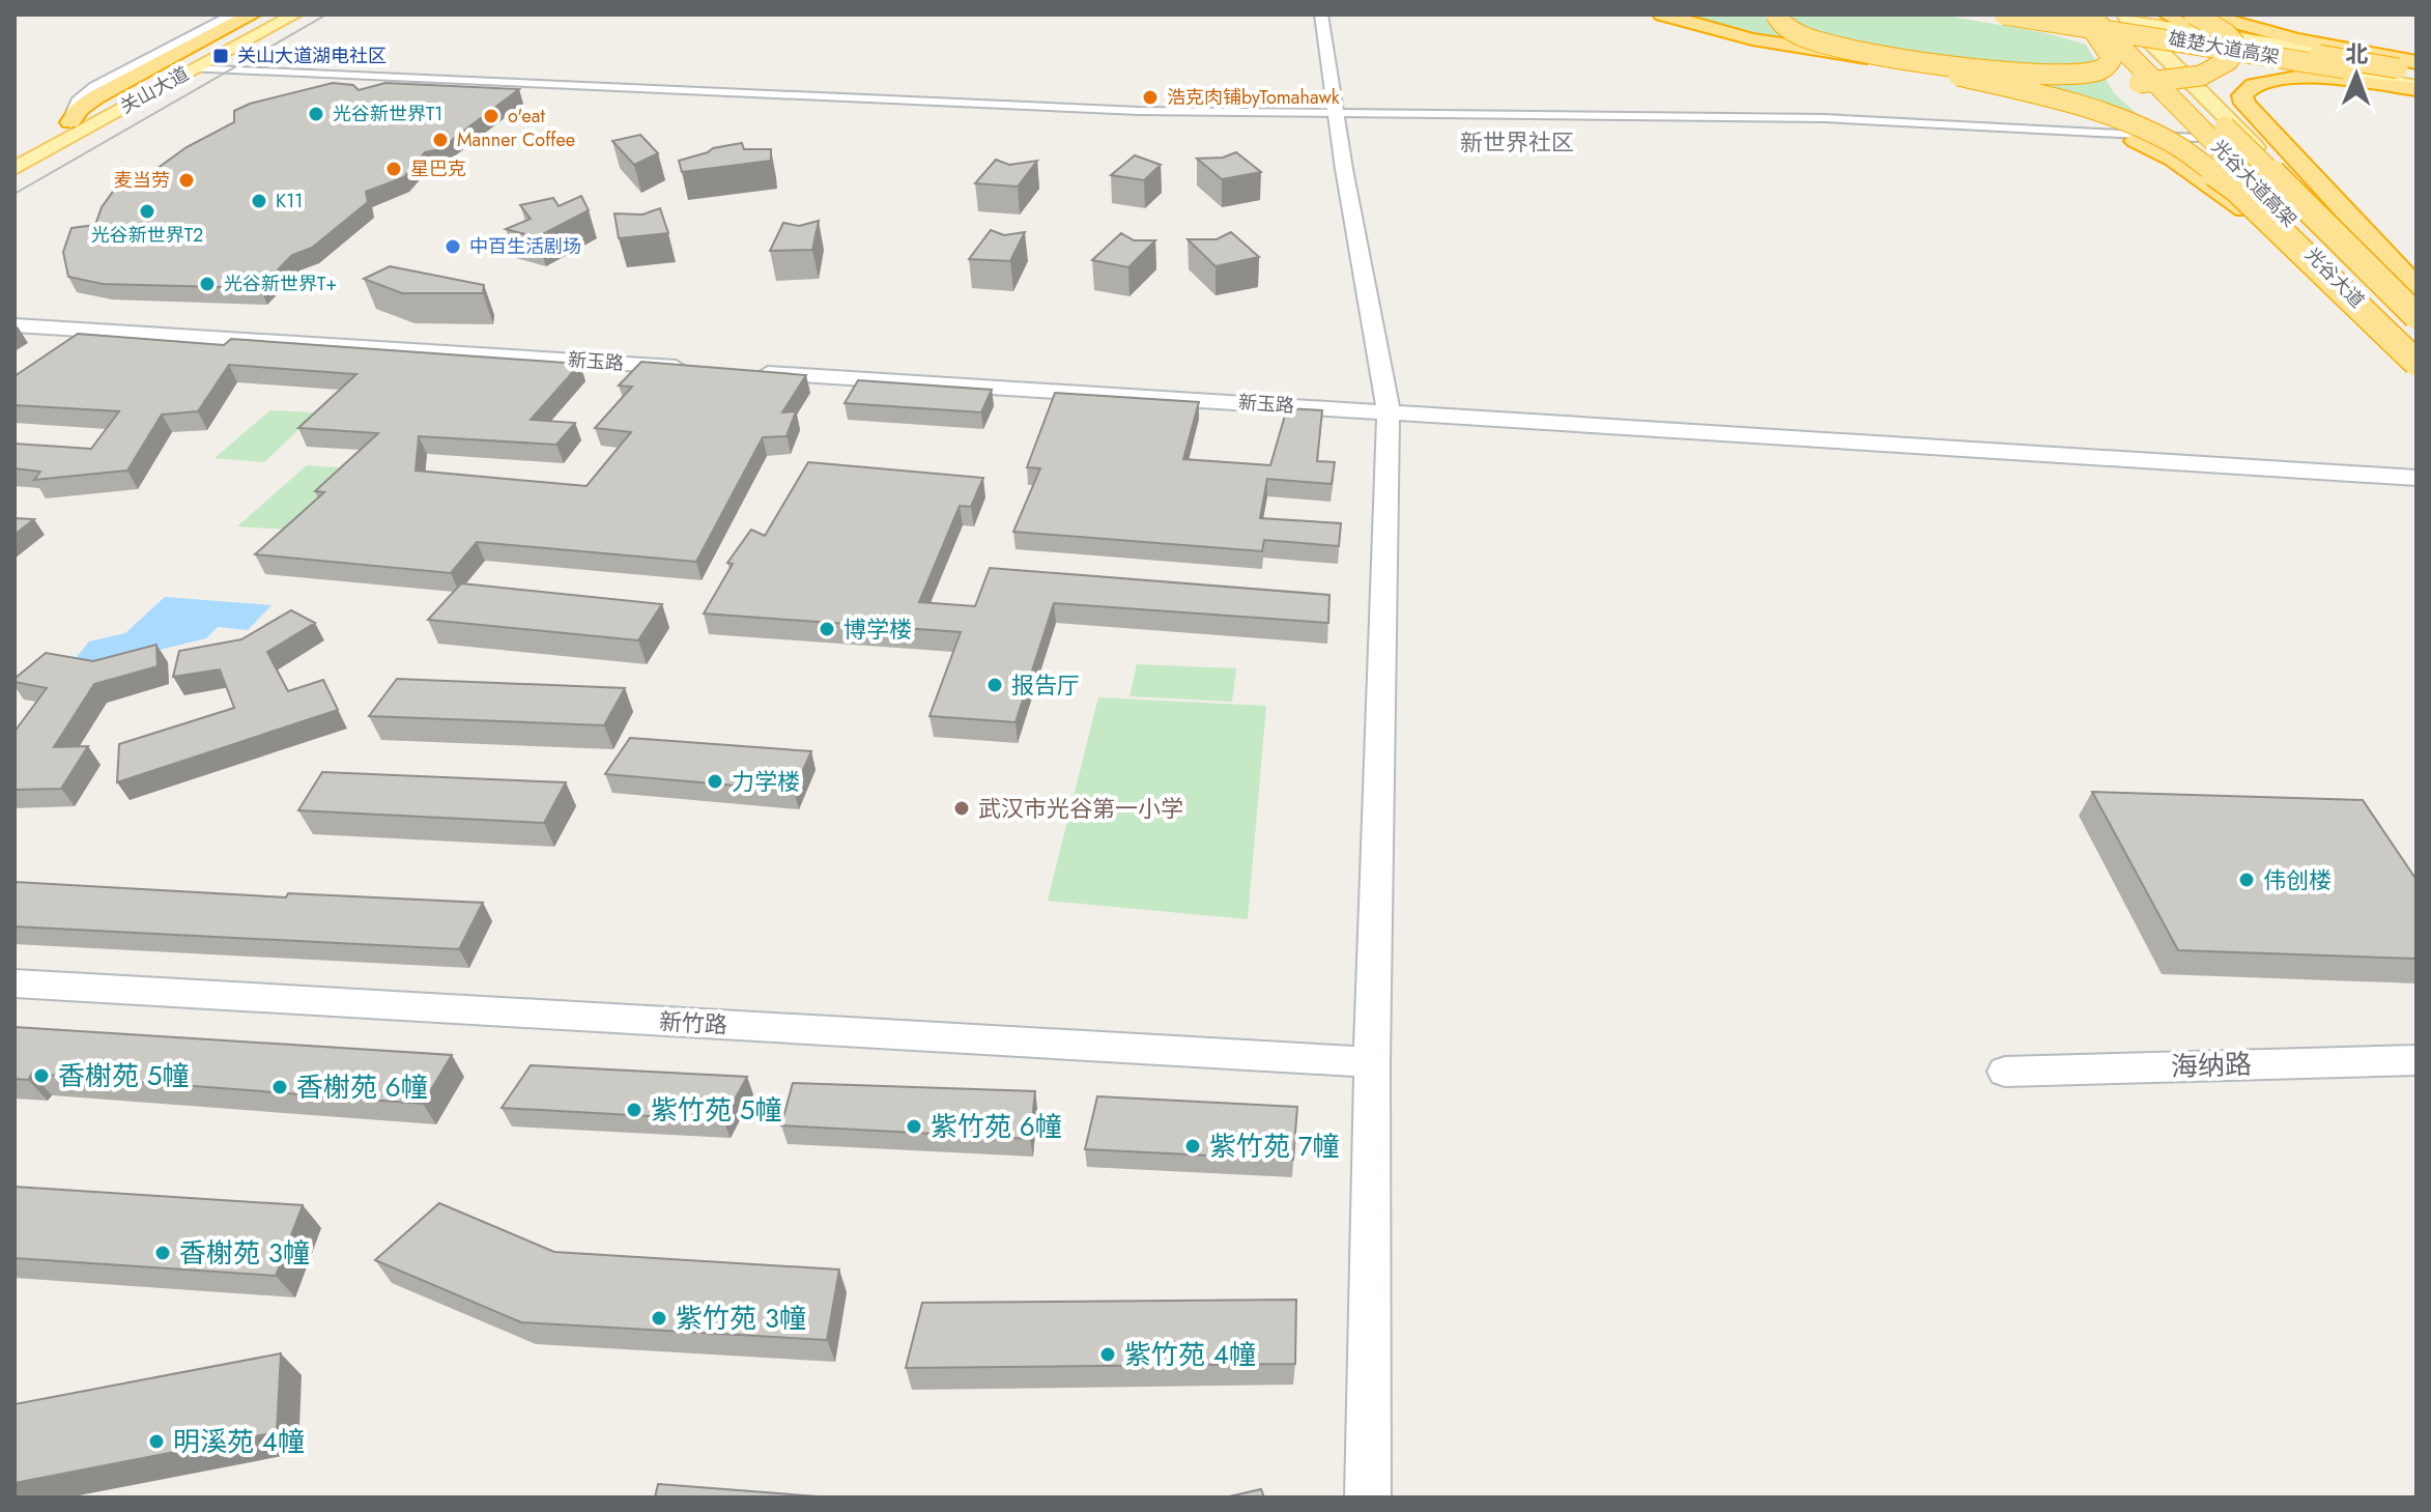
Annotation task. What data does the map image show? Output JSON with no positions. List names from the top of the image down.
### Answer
{
  "streets": {
    "highway": ["雄楚大道高架", "光谷大道高架"],
    "main road": ["关山大道", "光谷大道"],
    "street": ["新玉路", "新竹路", "海纳路"]
  },
  "crossings": [
    ["雄楚大道高架", "光谷大道高架"],
    ["雄楚大道高架", "光谷大道"],
    ["光谷大道高架", "光谷大道"]
  ],
  "districts": ["新世界社区"],
  "places": {
    "transit": ["关山大道湖电社区"],
    "other": [
      "浩克肉铺byTomahawk",
      "光谷新世界T1",
      "o'eat",
      "Manner Coffee",
      "星巴克",
      "麦当劳",
      "K11",
      "光谷新世界T2",
      "中百生活剧场",
      "光谷新世界T+",
      "博学楼",
      "报告厅",
      "力学楼",
      "武汉市光谷第一小学",
      "伟创楼",
      "香榭苑 5幢",
      "香榭苑 6幢",
      "紫竹苑 5幢",
      "紫竹苑 6幢",
      "紫竹苑 7幢",
      "香榭苑 3幢",
      "紫竹苑 3幢",
      "紫竹苑 4幢",
      "明溪苑 4幢"
    ]
  },
  "north": "top"
}
